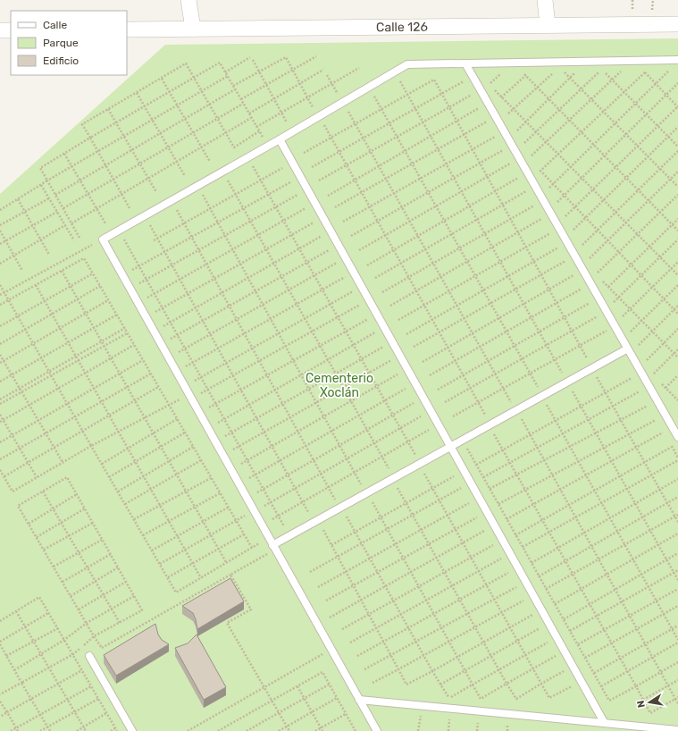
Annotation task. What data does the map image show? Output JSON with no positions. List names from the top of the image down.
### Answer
{
  "streets": {
    "street": ["Calle 126"]
  },
  "parks": ["Cementerio Xoclán"],
  "legend": ["Calle", "Parque", "Edificio"],
  "north": "left"
}
